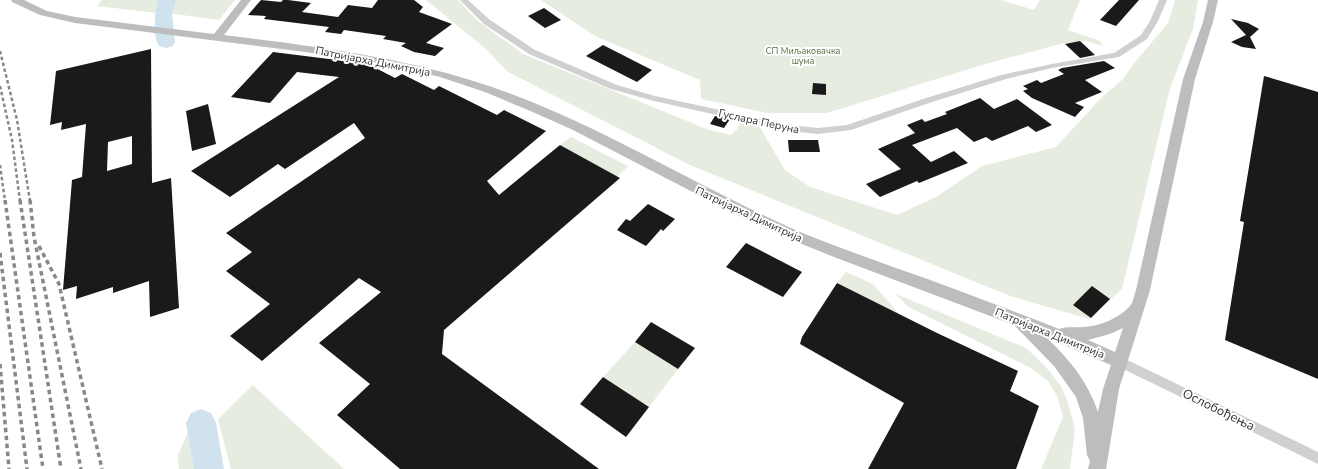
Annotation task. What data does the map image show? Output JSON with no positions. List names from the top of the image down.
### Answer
{
  "streets": {
    "main road": ["Патријарха Димитрија"],
    "street": ["Гуслара Перуна", "Ослобођења"]
  },
  "crossings": [
    ["Патријарха Димитрија", "Ослобођења"]
  ],
  "parks": ["СП Миљаковачка шума"]
}
